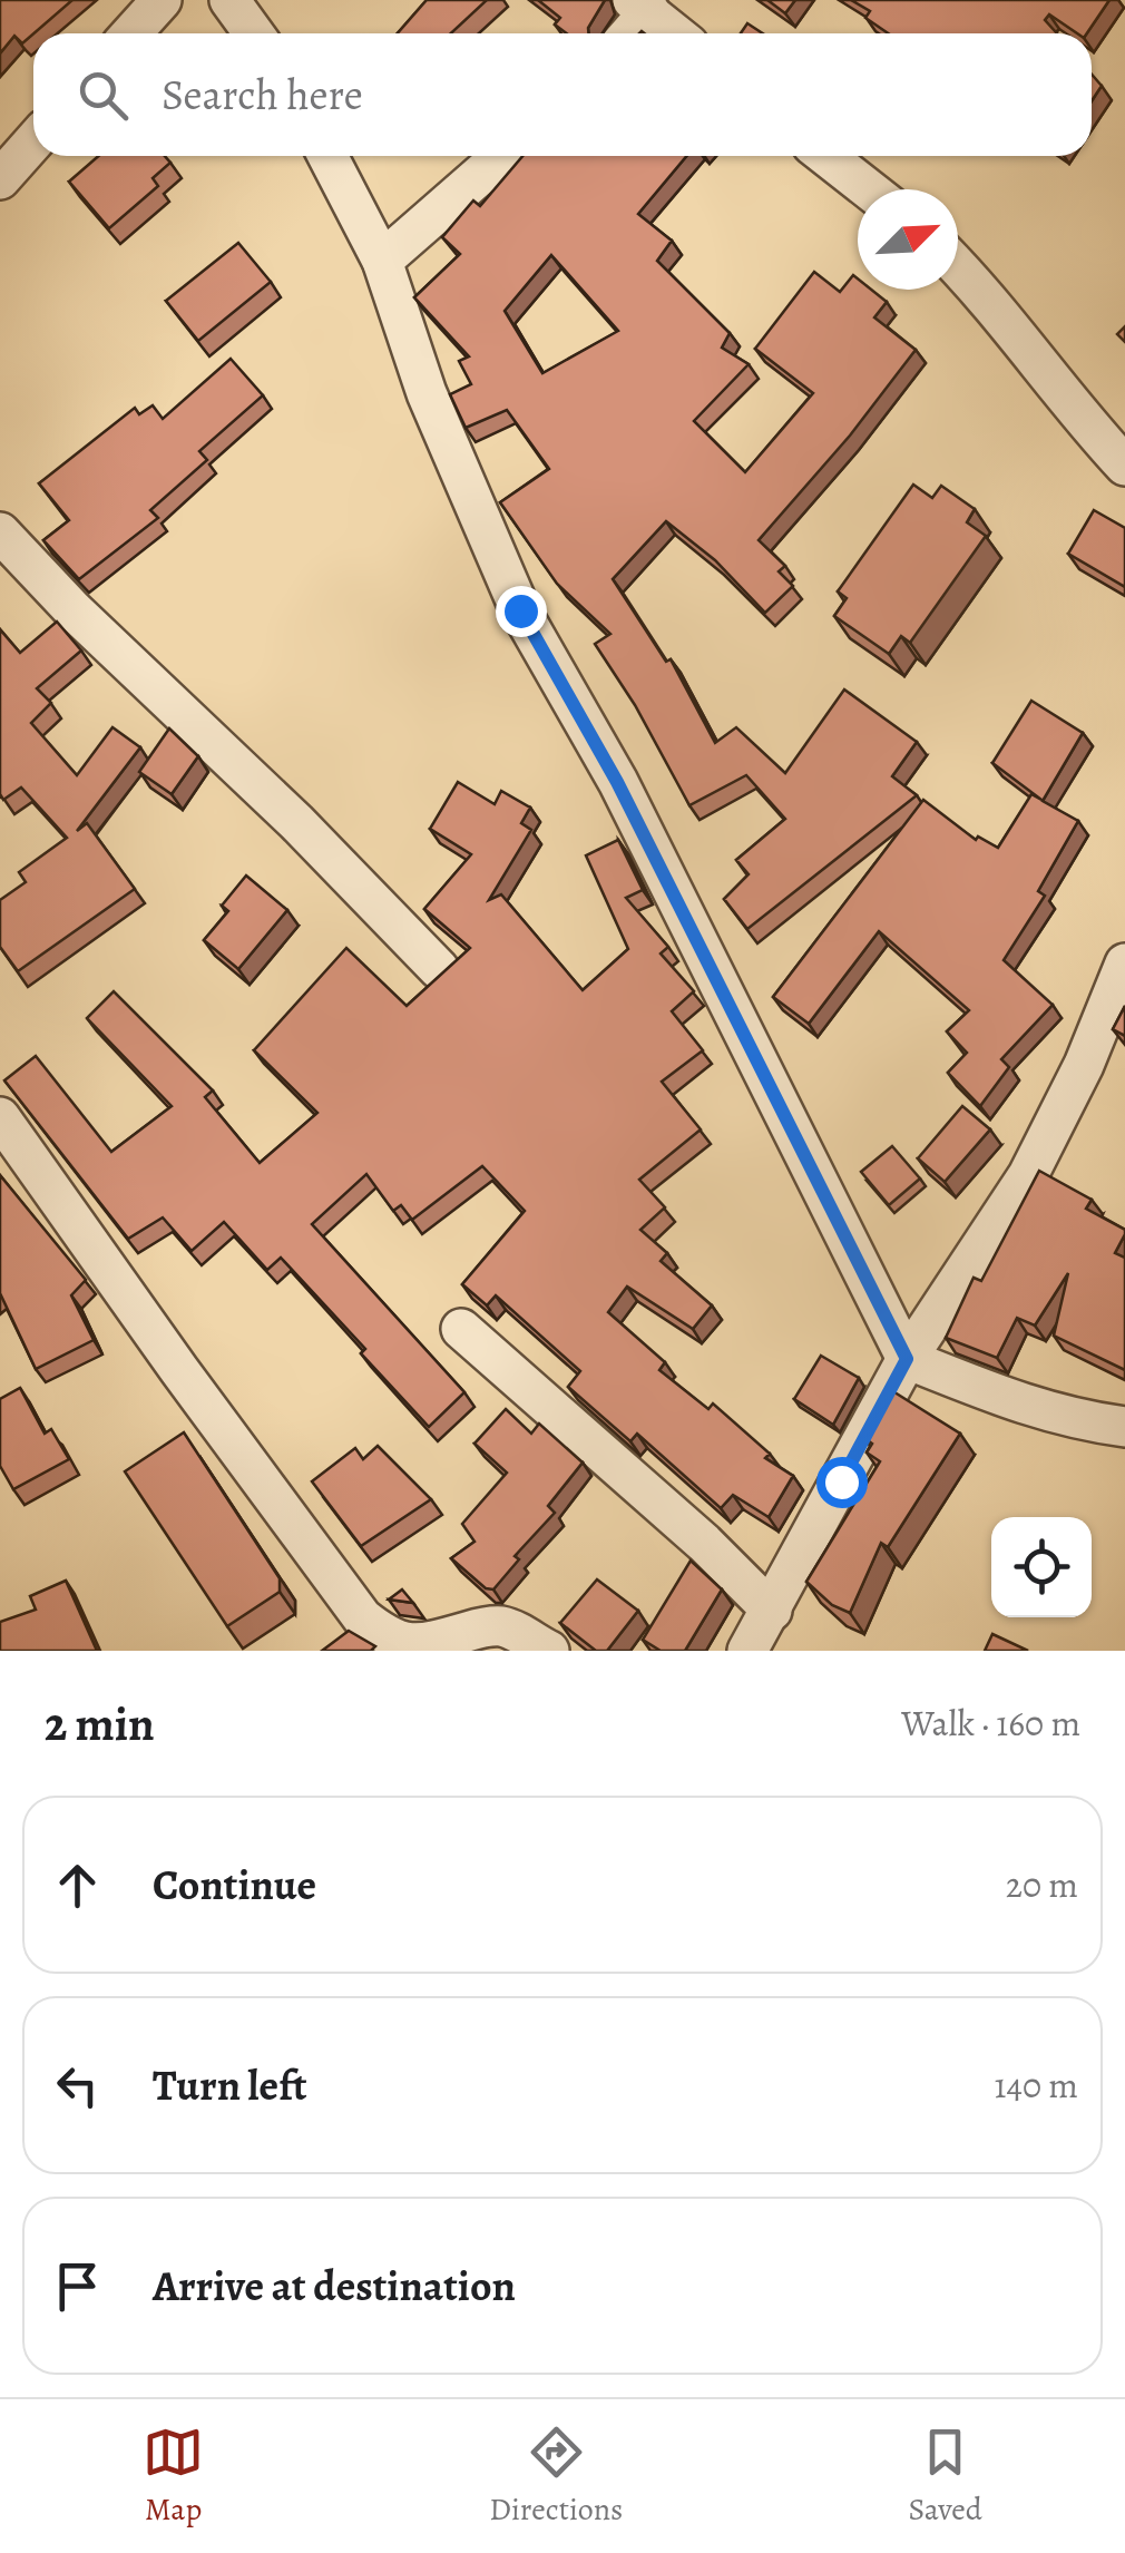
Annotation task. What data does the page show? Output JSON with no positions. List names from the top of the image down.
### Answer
{
  "north": "top right",
  "page": {
    "search": "Search here",
    "heading": ["2 min", "Walk · 160 m"],
    "list": [
      ["Continue", "20 m"],
      ["Turn left", "140 m"],
      "Arrive at destination"
    ],
    "nav": ["Map", "Directions", "Saved"]
  }
}
